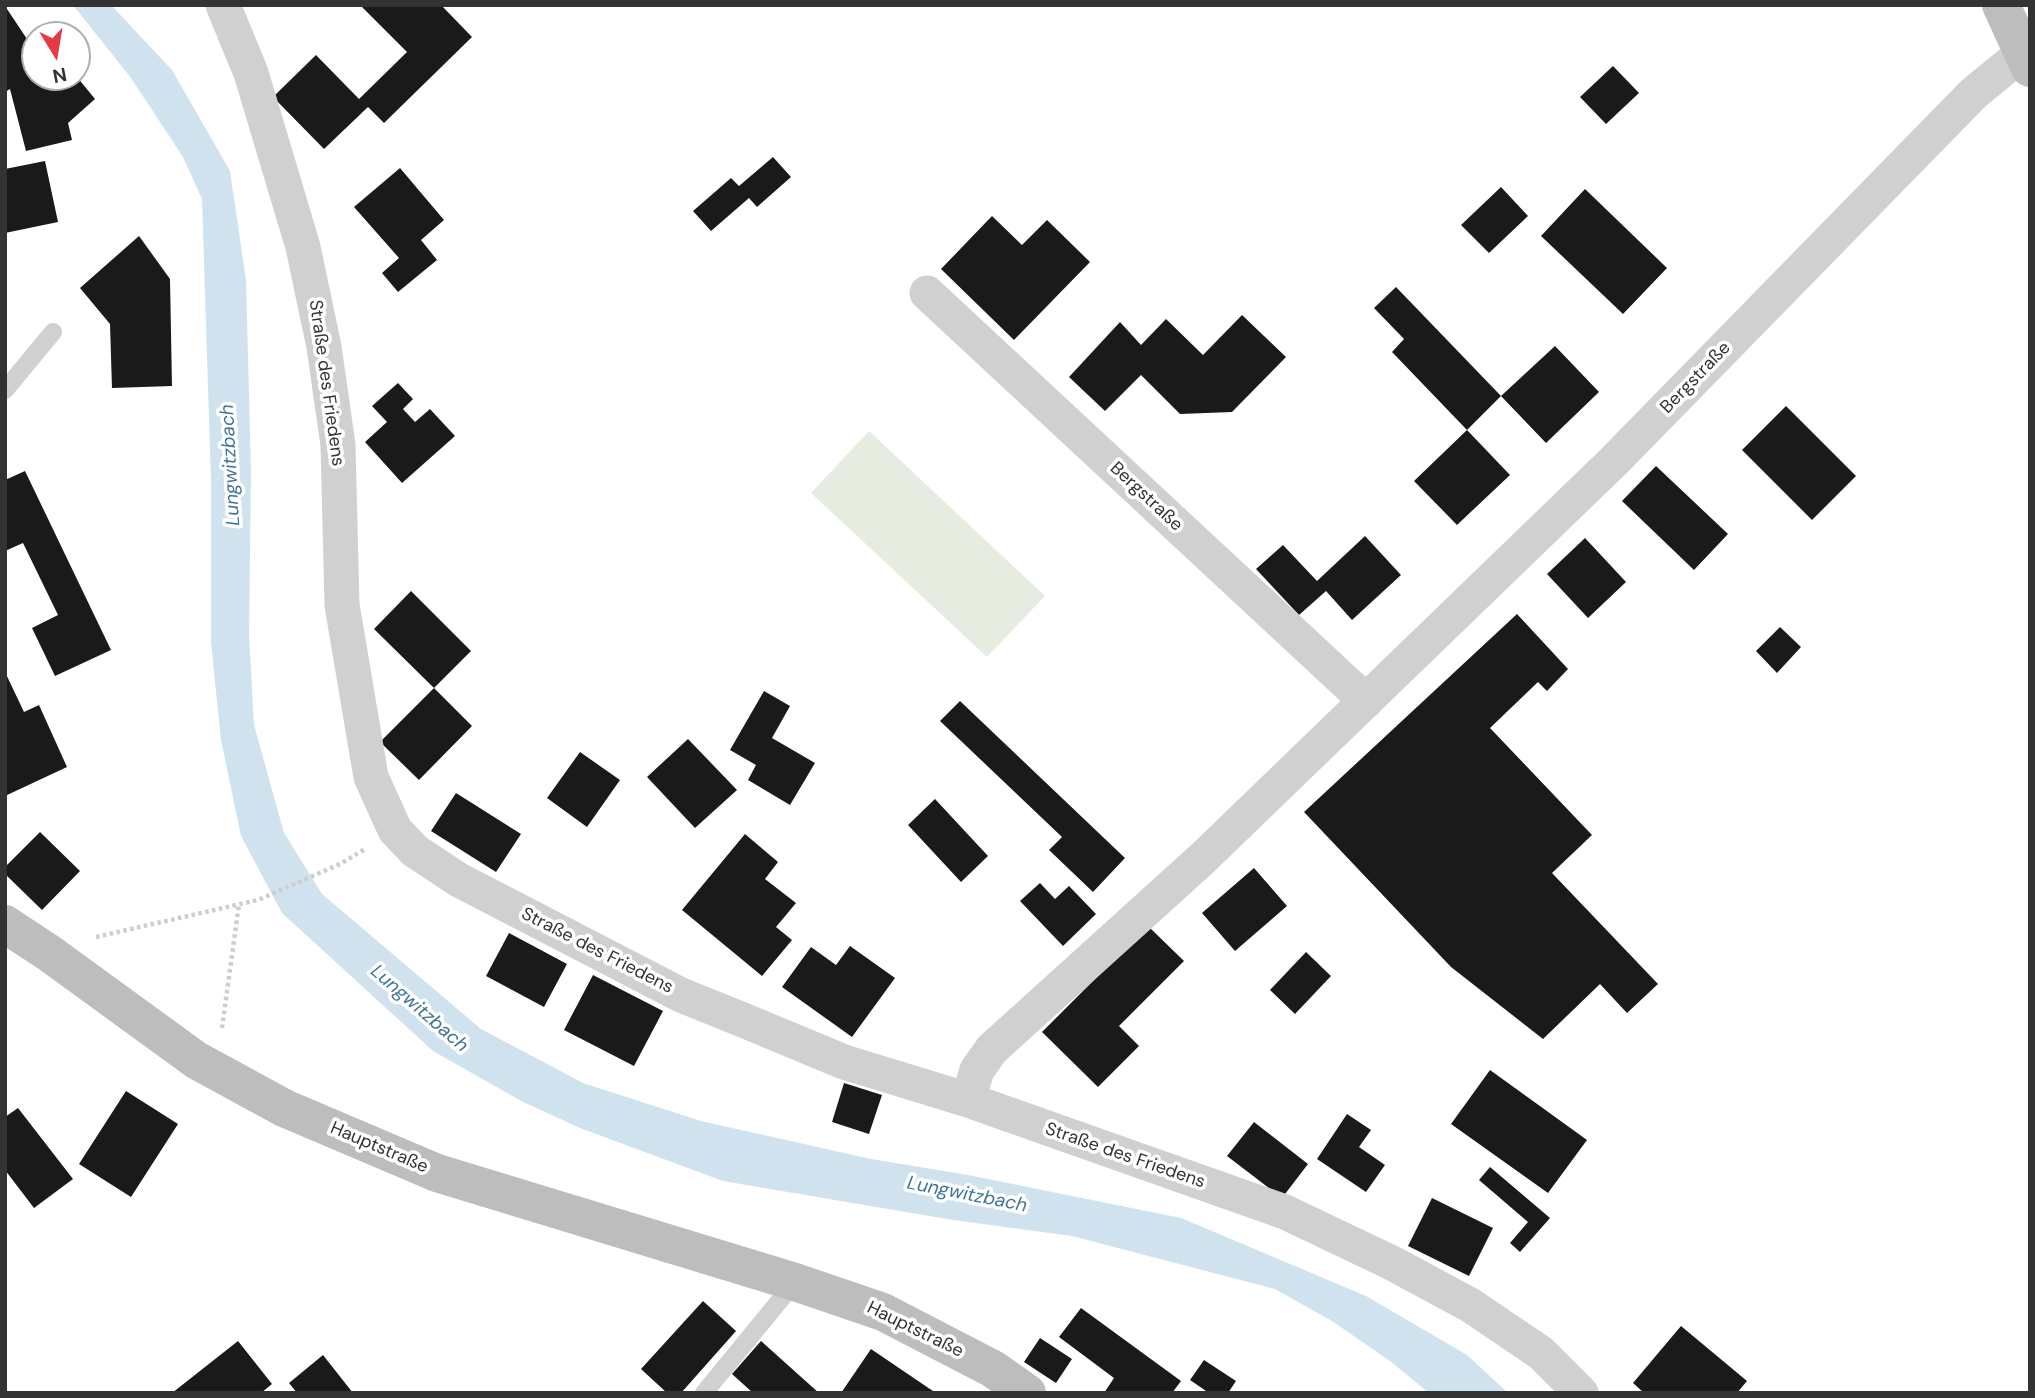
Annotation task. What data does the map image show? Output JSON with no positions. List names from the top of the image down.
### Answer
{
  "streets": {
    "street": ["Bergstraße", "Straße des Friedens", "Hauptstraße"]
  },
  "crossings": [
    ["Bergstraße", "Straße des Friedens"]
  ],
  "water": ["Lungwitzbach"],
  "north": "bottom"
}
